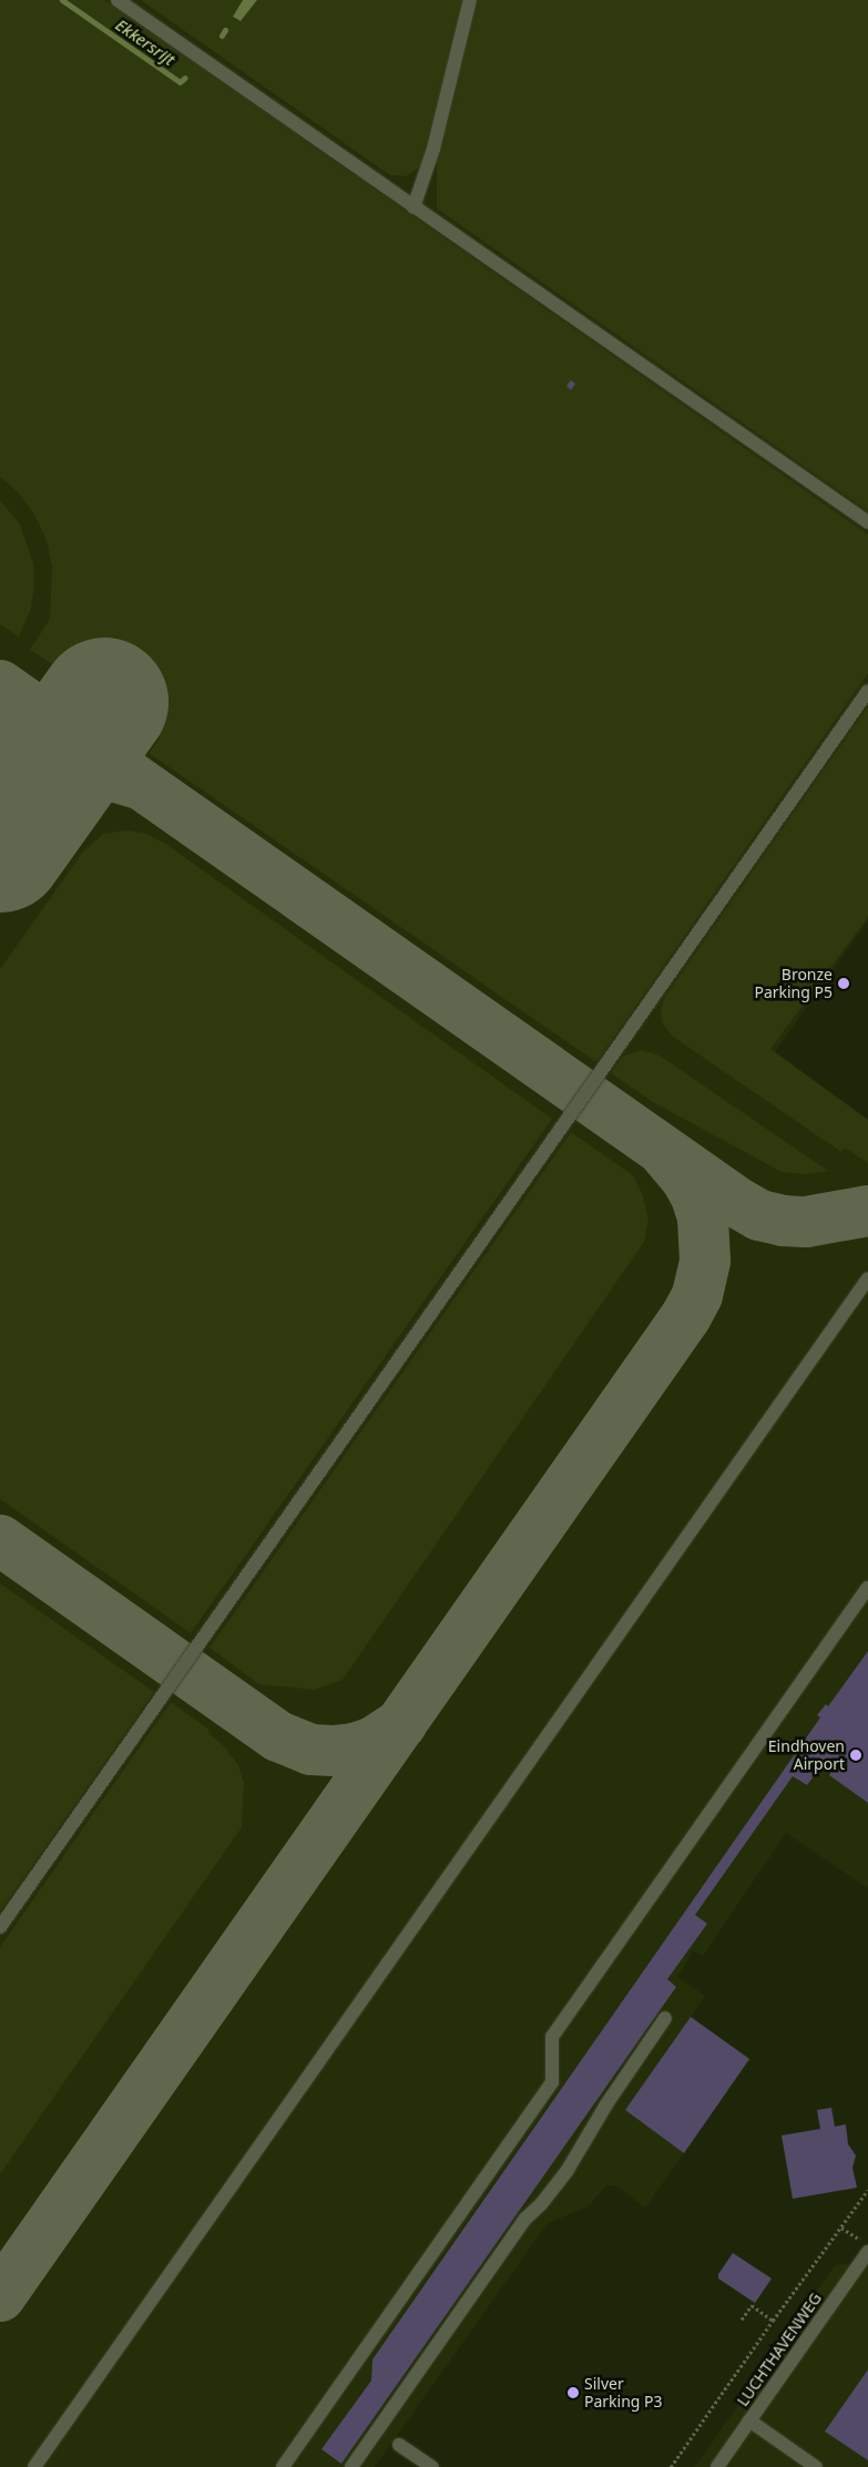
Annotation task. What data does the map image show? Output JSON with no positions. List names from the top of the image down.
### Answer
{
  "streets": {
    "street": ["LUCHTHAVENWEG"]
  },
  "water": ["Ekkersrijt"],
  "places": ["Bronze Parking P5", "Eindhoven Airport", "Silver Parking P3"]
}
